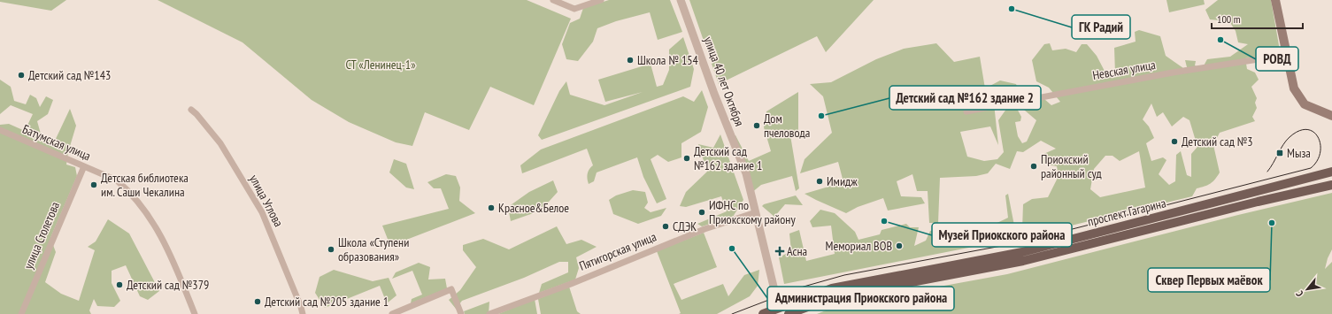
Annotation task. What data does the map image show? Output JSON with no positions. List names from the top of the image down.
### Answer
{
  "streets": {
    "main road": ["проспект Гагарина"],
    "street": [
      "Невская улица",
      "улица 40 лет Октября",
      "Батумская улица",
      "улица Углова",
      "улица Столетова",
      "Пятигорская улица"
    ]
  },
  "crossings": [
    ["улица 40 лет Октября", "проспект Гагарина"],
    ["улица 40 лет Октября", "Пятигорская улица"],
    ["Батумская улица", "улица Столетова"]
  ],
  "parks": ["СТ «Ленинец-1»"],
  "places": {
    "other": [
      "ГК Радий",
      "РОВД",
      "Школа № 154",
      "Детский сад №143",
      "Детский сад №162 здание 2",
      "Дом пчеловода",
      "Детский сад №3",
      "Детский сад №162 здание 1",
      "Приокский районный суд",
      "Имидж",
      "Детская библиотека им. Саши Чекалина",
      "Красное&Белое",
      "ИФНС по Приокскому району",
      "Музей Приокского района",
      "Сквер Первых маёвок",
      "СДЭК",
      "Мемориал ВОВ",
      "Администрация Приокского района",
      "Школа «Ступени образования»",
      "Детский сад №379",
      "Детский сад №205 здание 1"
    ],
    "transit": ["Мыза"],
    "health": ["Асна"]
  },
  "scale_bar": "100 m",
  "north": "bottom left"
}
